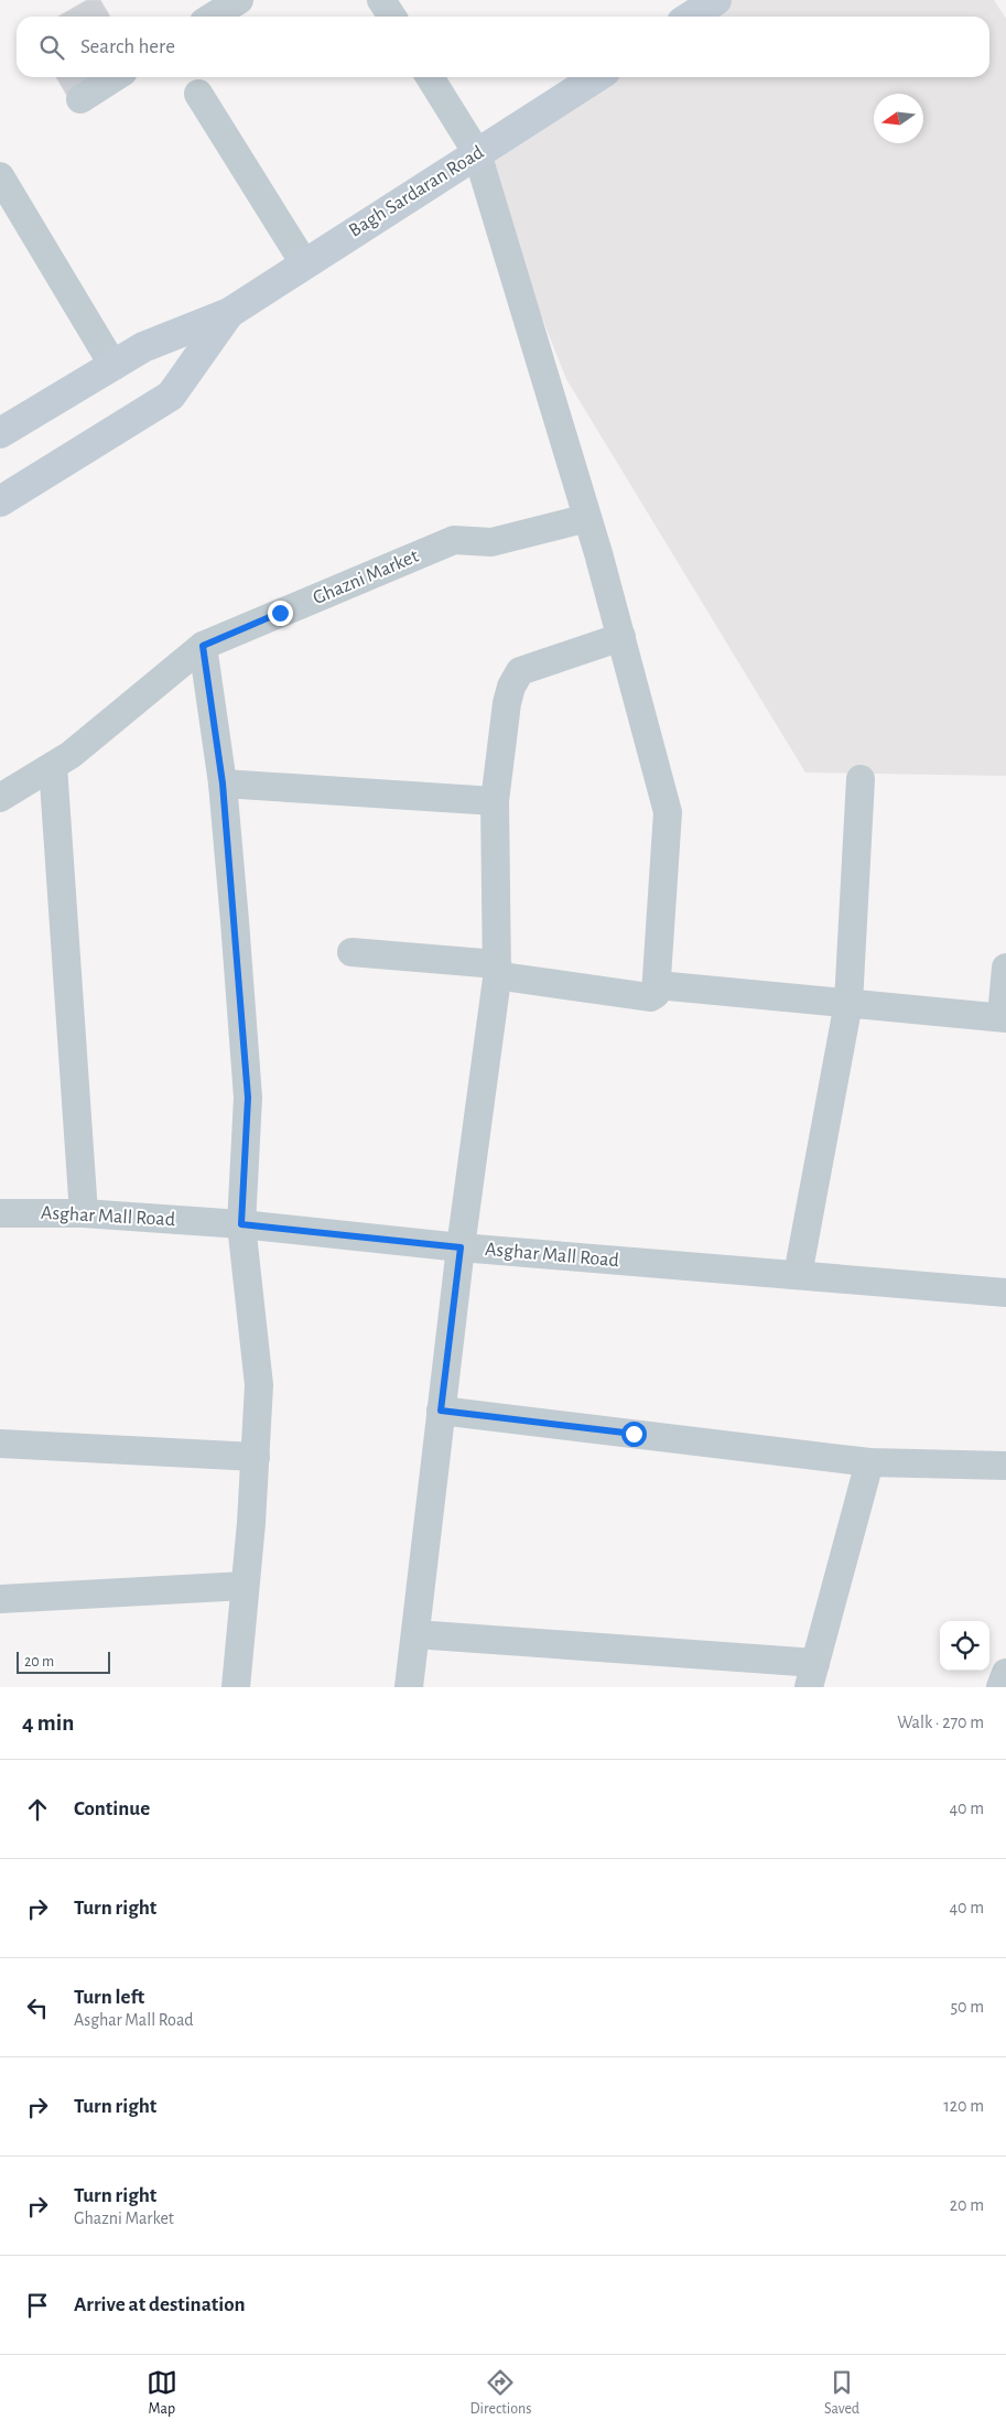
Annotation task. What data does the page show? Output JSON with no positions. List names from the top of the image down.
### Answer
{
  "streets": {
    "main road": ["Bagh Sardaran Road"],
    "street": ["Ghazni Market", "Asghar Mall Road"]
  },
  "scale_bar": "20 m",
  "north": "left",
  "page": {
    "search": "Search here",
    "scale": "20 m",
    "heading": ["4 min", "Walk · 270 m"],
    "list": [
      ["Continue", "40 m"],
      ["Turn right", "40 m"],
      ["Turn left", "Asghar Mall Road", "50 m"],
      ["Turn right", "120 m"],
      ["Turn right", "Ghazni Market", "20 m"],
      "Arrive at destination"
    ],
    "nav": ["Map", "Directions", "Saved"]
  }
}
